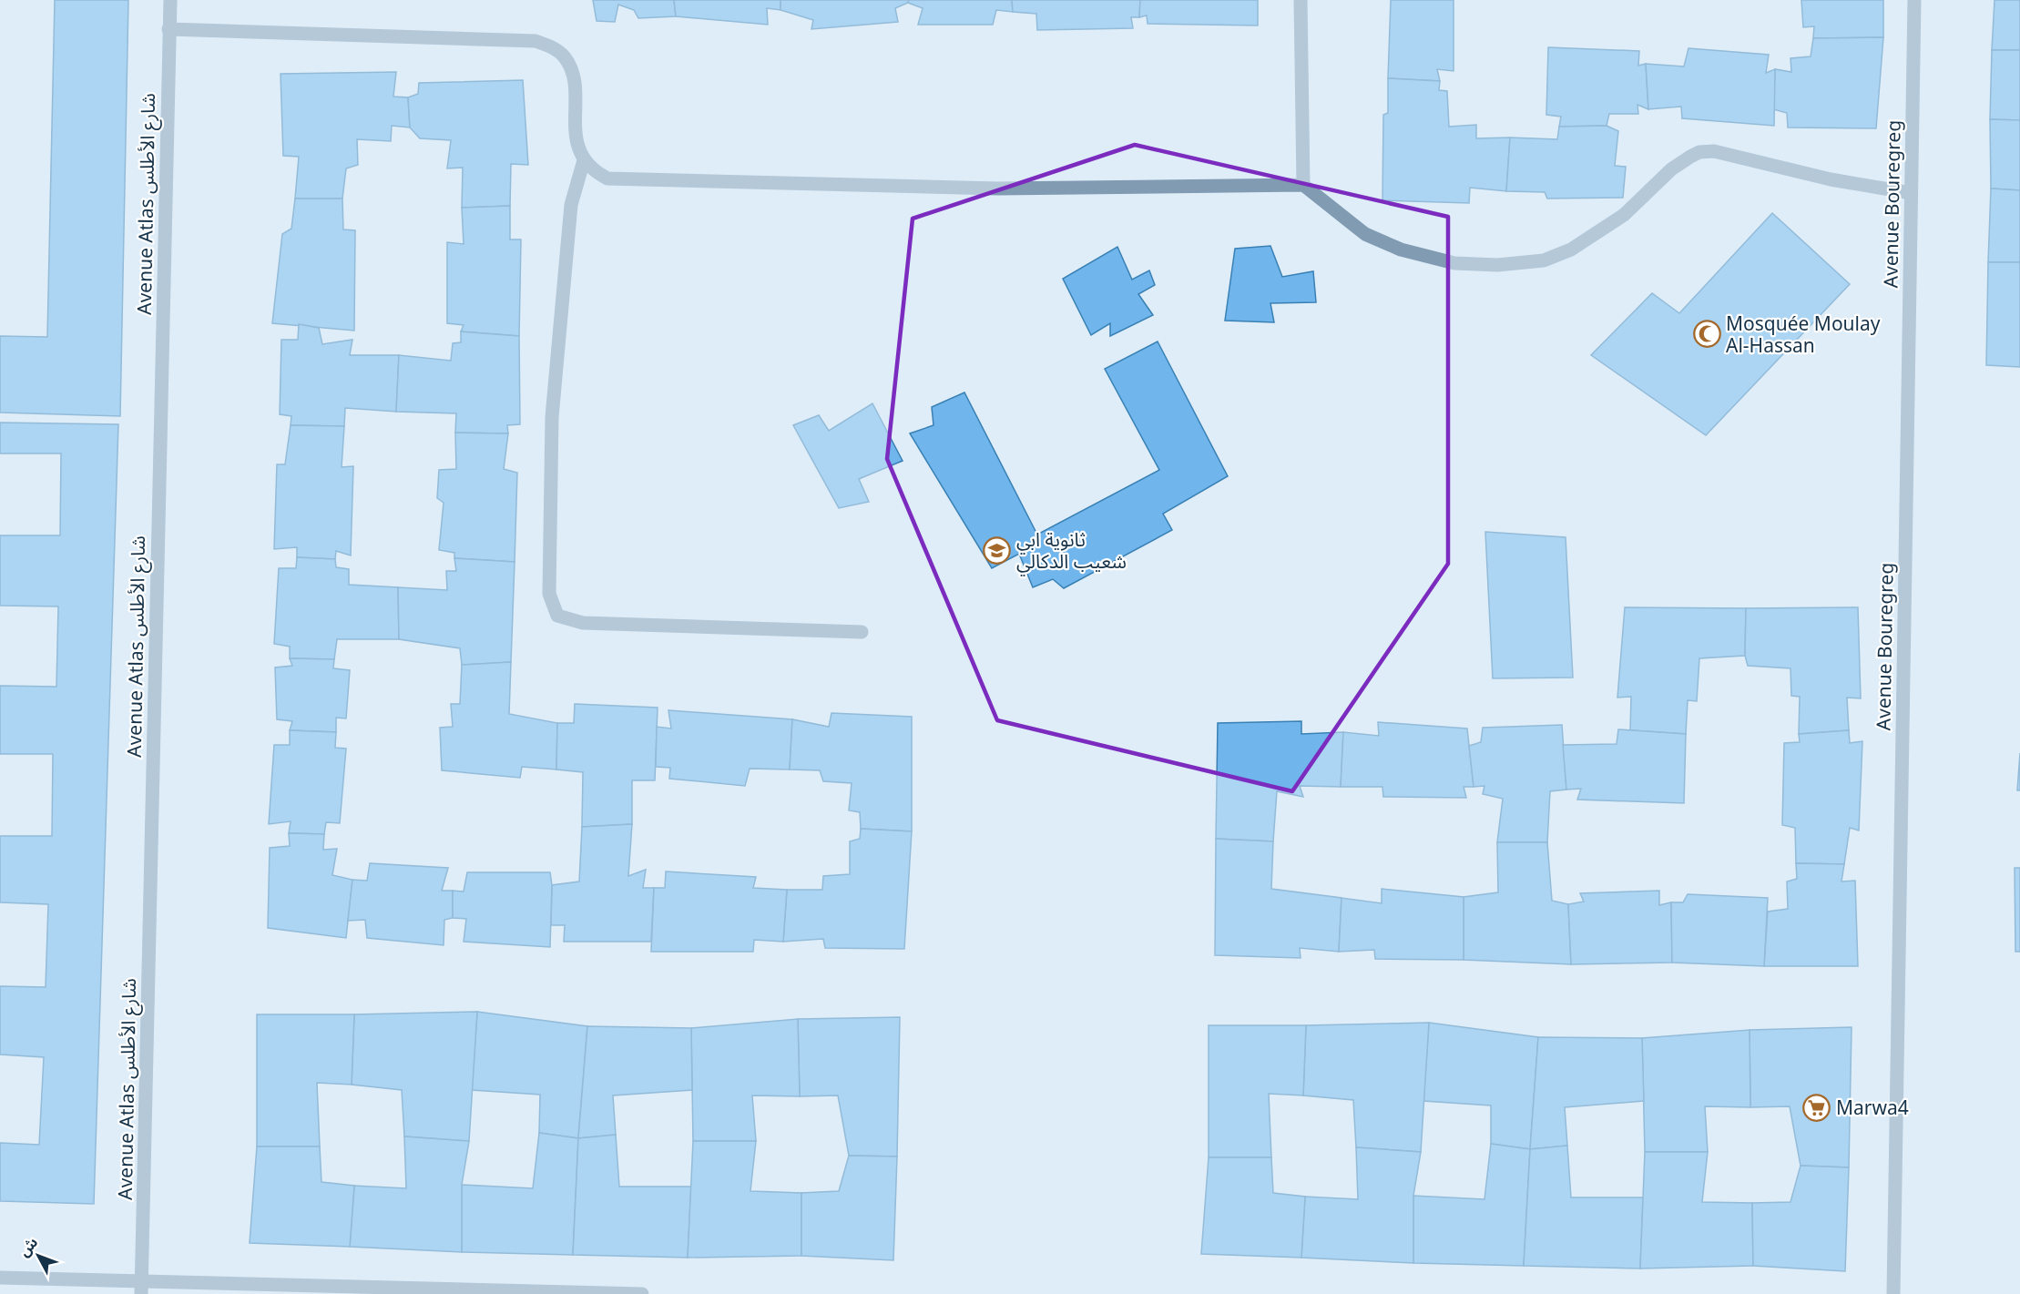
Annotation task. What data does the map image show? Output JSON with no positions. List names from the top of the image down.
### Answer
{
  "streets": {
    "street": ["Avenue Atlas شارع الأطلس", "Avenue Bouregreg"]
  },
  "places": {
    "mosque": ["Mosquée Moulay Al-Hassan"],
    "school or university": ["ثانوية ابي شعيب الدكالي"],
    "supermarket": ["Marwa4"]
  },
  "north": "top left"
}
